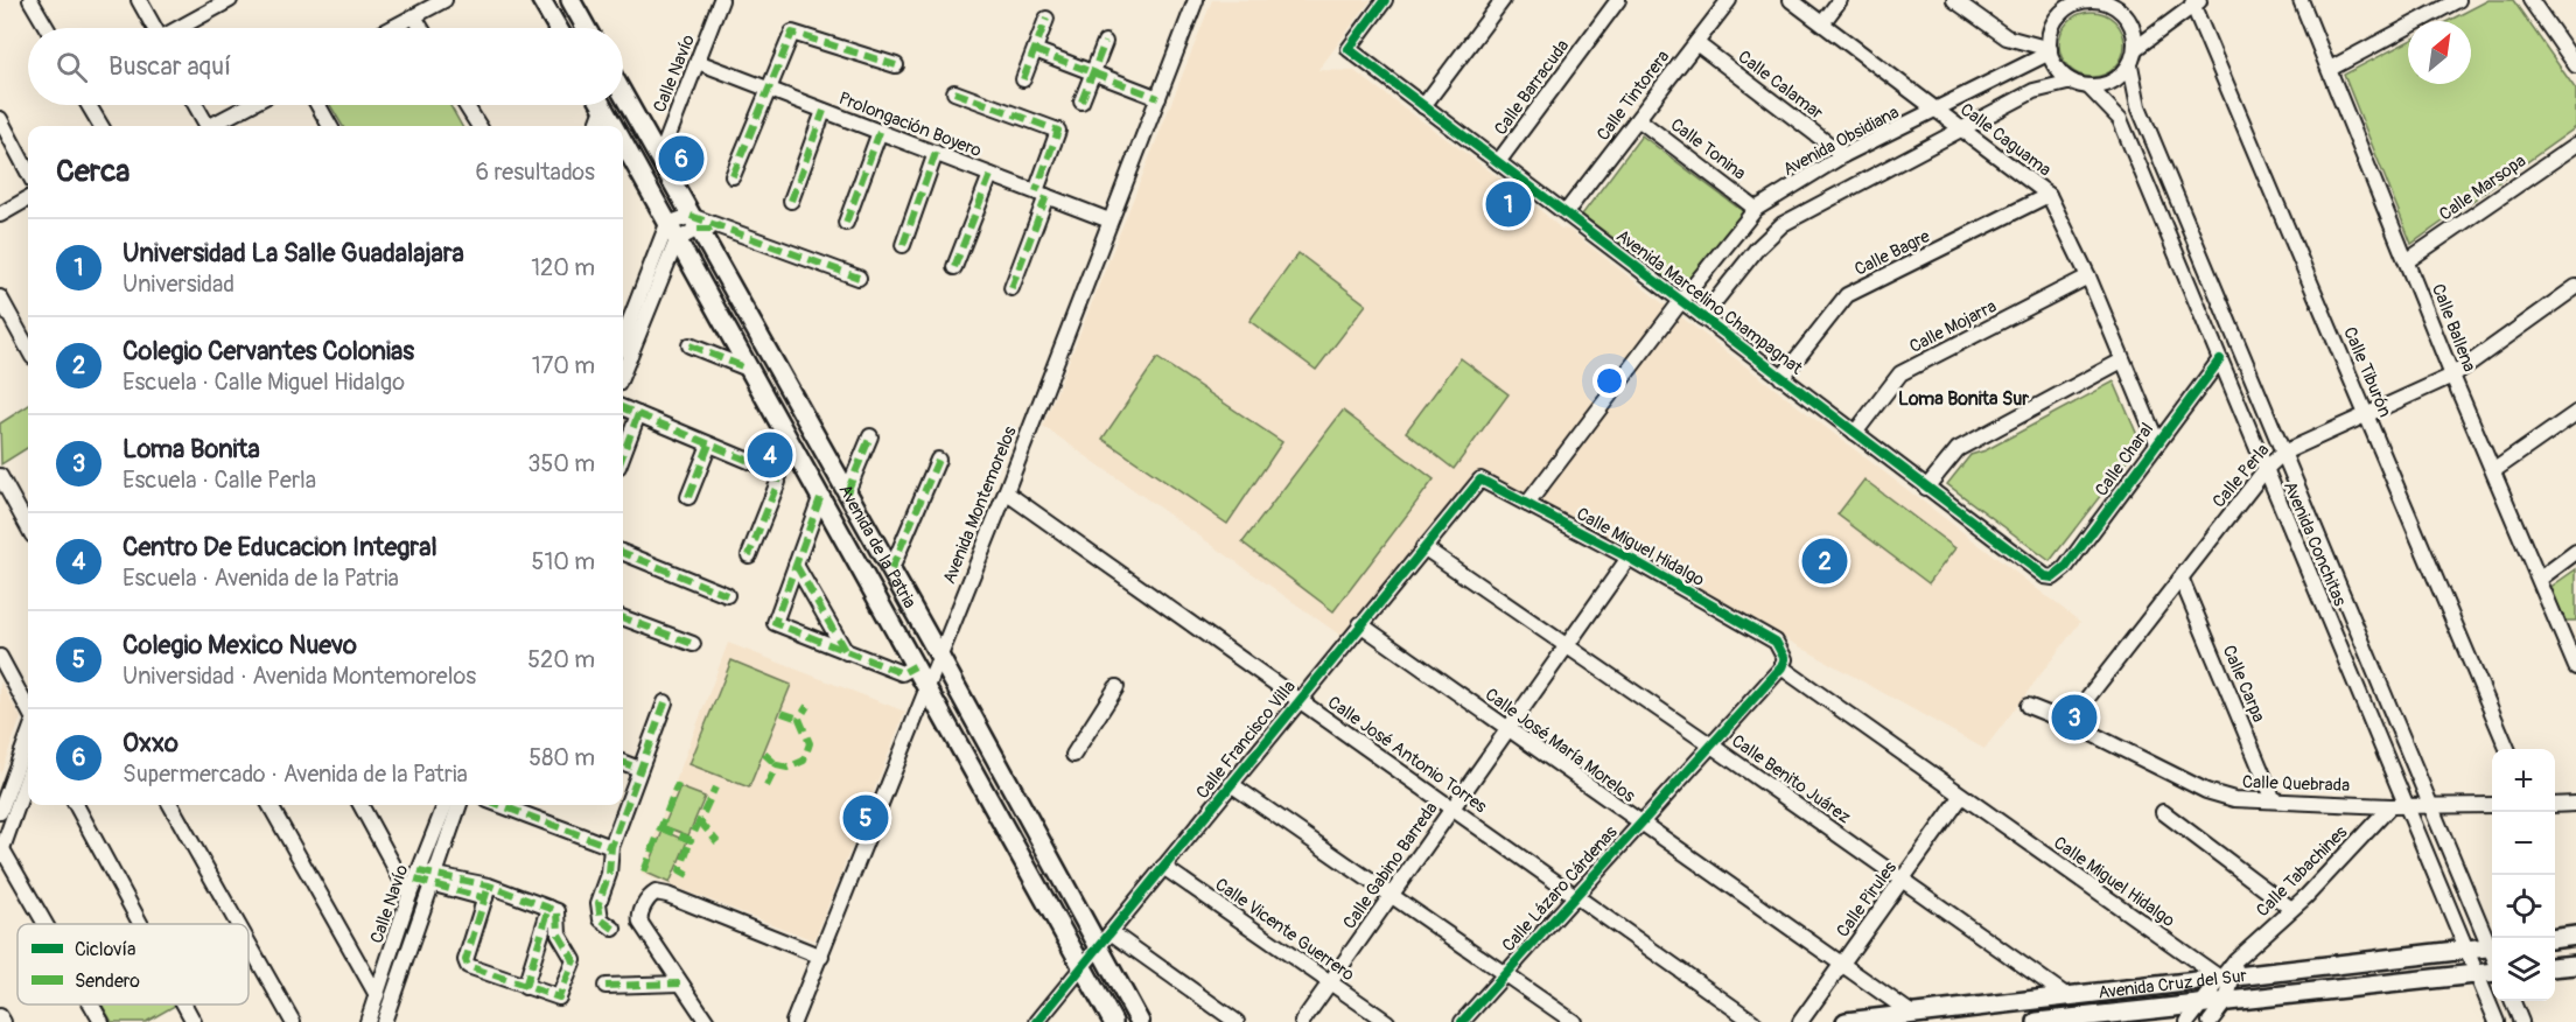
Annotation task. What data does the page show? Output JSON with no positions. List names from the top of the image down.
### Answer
{
  "streets": {
    "main road": ["Avenida de la Patria", "Avenida Cruz del Sur"],
    "street": [
      "Calle Navío",
      "Calle Calamar",
      "Calle Barracuda",
      "Calle Tintorera",
      "Prolongación Boyero",
      "Calle Caguama",
      "Avenida Obsidiana",
      "Calle Tonina",
      "Calle Marsopa",
      "Calle Bagre",
      "Avenida Marcelino Champagnat",
      "Calle Mojarra",
      "Calle Ballena",
      "Calle Tiburón",
      "Calle Charal",
      "Calle Perla",
      "Avenida Montemorelos",
      "Avenida Conchitas",
      "Calle Miguel Hidalgo",
      "Calle Carpa",
      "Calle Francisco Villa",
      "Calle José María Morelos",
      "Calle José Antonio Torres",
      "Calle Benito Juárez",
      "Calle Quebrada",
      "Calle Gabino Barreda",
      "Calle Tabachines",
      "Calle Lázaro Cárdenas",
      "Calle Pirules",
      "Calle Vicente Guerrero"
    ]
  },
  "crossings": [
    ["Calle Navío", "Prolongación Boyero"],
    ["Calle Navío", "Avenida de la Patria"],
    ["Calle Calamar", "Calle Tintorera"],
    ["Calle Calamar", "Avenida Obsidiana"],
    ["Calle Barracuda", "Avenida Marcelino Champagnat"],
    ["Calle Tintorera", "Calle Tonina"],
    ["Calle Tintorera", "Avenida Marcelino Champagnat"],
    ["Prolongación Boyero", "Avenida Montemorelos"],
    ["Calle Caguama", "Avenida Obsidiana"],
    ["Calle Caguama", "Calle Bagre"],
    ["Calle Caguama", "Calle Mojarra"],
    ["Calle Caguama", "Calle Charal"],
    ["Avenida Obsidiana", "Calle Tonina"],
    ["Avenida Obsidiana", "Avenida Marcelino Champagnat"],
    ["Avenida Obsidiana", "Avenida Conchitas"],
    ["Avenida Obsidiana", "Calle Miguel Hidalgo"],
    ["Calle Marsopa", "Calle Ballena"],
    ["Calle Bagre", "Avenida Marcelino Champagnat"],
    ["Avenida Marcelino Champagnat", "Calle Mojarra"],
    ["Avenida Marcelino Champagnat", "Calle Charal"],
    ["Calle Ballena", "Calle Perla"],
    ["Calle Tiburón", "Calle Perla"],
    ["Calle Charal", "Avenida Conchitas"],
    ["Calle Perla", "Avenida Conchitas"],
    ["Calle Perla", "Calle Carpa"],
    ["Calle Perla", "Calle Quebrada"],
    ["Avenida Montemorelos", "Avenida de la Patria"],
    ["Avenida Montemorelos", "Calle José Antonio Torres"],
    ["Avenida Conchitas", "Calle Quebrada"],
    ["Avenida Conchitas", "Calle Tabachines"],
    ["Avenida Conchitas", "Avenida Cruz del Sur"],
    ["Avenida de la Patria", "Calle Francisco Villa"],
    ["Calle Miguel Hidalgo", "Calle Francisco Villa"],
    ["Calle Miguel Hidalgo", "Calle Gabino Barreda"],
    ["Calle Miguel Hidalgo", "Calle Tabachines"],
    ["Calle Miguel Hidalgo", "Calle Lázaro Cárdenas"],
    ["Calle Miguel Hidalgo", "Calle Pirules"],
    ["Calle Miguel Hidalgo", "Avenida Cruz del Sur"],
    ["Calle Carpa", "Calle Quebrada"],
    ["Calle Francisco Villa", "Calle José María Morelos"],
    ["Calle Francisco Villa", "Calle José Antonio Torres"],
    ["Calle Francisco Villa", "Calle Benito Juárez"],
    ["Calle Francisco Villa", "Calle Vicente Guerrero"],
    ["Calle José María Morelos", "Calle Gabino Barreda"],
    ["Calle José María Morelos", "Calle Lázaro Cárdenas"],
    ["Calle José María Morelos", "Calle Pirules"],
    ["Calle José María Morelos", "Avenida Cruz del Sur"],
    ["Calle José Antonio Torres", "Calle Gabino Barreda"],
    ["Calle José Antonio Torres", "Calle Lázaro Cárdenas"],
    ["Calle Benito Juárez", "Calle Gabino Barreda"],
    ["Calle Benito Juárez", "Calle Lázaro Cárdenas"],
    ["Calle Benito Juárez", "Calle Pirules"],
    ["Calle Benito Juárez", "Avenida Cruz del Sur"],
    ["Calle Quebrada", "Calle Tabachines"],
    ["Calle Gabino Barreda", "Calle Vicente Guerrero"],
    ["Calle Tabachines", "Avenida Cruz del Sur"]
  ],
  "districts": ["Loma Bonita Sur"],
  "legend": ["Ciclovía", "Sendero"],
  "north": "top right",
  "page": {
    "search": "Buscar aquí",
    "heading": ["Cerca", "6 resultados"],
    "pins": [
      "6",
      "1",
      "4",
      "2",
      "3",
      "5"
    ],
    "list": [
      {
        "mark": "1",
        "name": "Universidad La Salle Guadalajara",
        "note": "Universidad",
        "value": "120 m"
      },
      {
        "mark": "2",
        "name": "Colegio Cervantes Colonias",
        "note": "Escuela · Calle Miguel Hidalgo",
        "value": "170 m"
      },
      {
        "mark": "3",
        "name": "Loma Bonita",
        "note": "Escuela · Calle Perla",
        "value": "350 m"
      },
      {
        "mark": "4",
        "name": "Centro De Educacion Integral",
        "note": "Escuela · Avenida de la Patria",
        "value": "510 m"
      },
      {
        "mark": "5",
        "name": "Colegio Mexico Nuevo",
        "note": "Universidad · Avenida Montemorelos",
        "value": "520 m"
      },
      {
        "mark": "6",
        "name": "Oxxo",
        "note": "Supermercado · Avenida de la Patria",
        "value": "580 m"
      }
    ],
    "map_buttons": ["+", "−"]
  }
}
